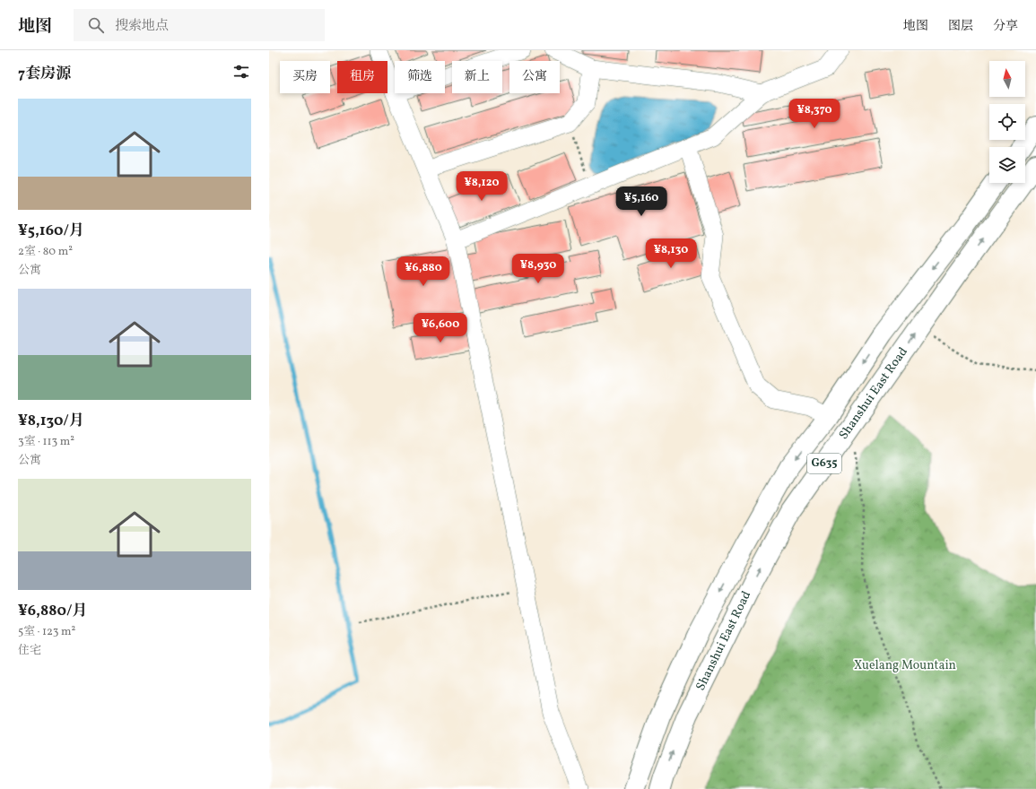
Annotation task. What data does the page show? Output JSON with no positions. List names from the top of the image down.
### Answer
{
  "streets": {
    "highway": ["Shanshui East Road", "G635"]
  },
  "parks": ["Xuelang Mountain"],
  "north": "top",
  "page": {
    "header": "地图",
    "search": "搜索地点",
    "nav": ["地图", "图层", "分享"],
    "heading": "7套房源",
    "chip": [
      "买房",
      "租房",
      "筛选",
      "新上",
      "公寓"
    ],
    "list": [
      {
        "name": "¥5,160/月",
        "note": "2室 · 80 m² · 公寓"
      },
      {
        "name": "¥8,130/月",
        "note": "3室 · 113 m² · 公寓"
      },
      {
        "name": "¥6,880/月",
        "note": "5室 · 123 m² · 住宅"
      }
    ],
    "price": [
      "¥8,370",
      "¥8,120",
      "¥5,160",
      "¥8,130",
      "¥8,930",
      "¥6,880",
      "¥6,600"
    ]
  }
}
